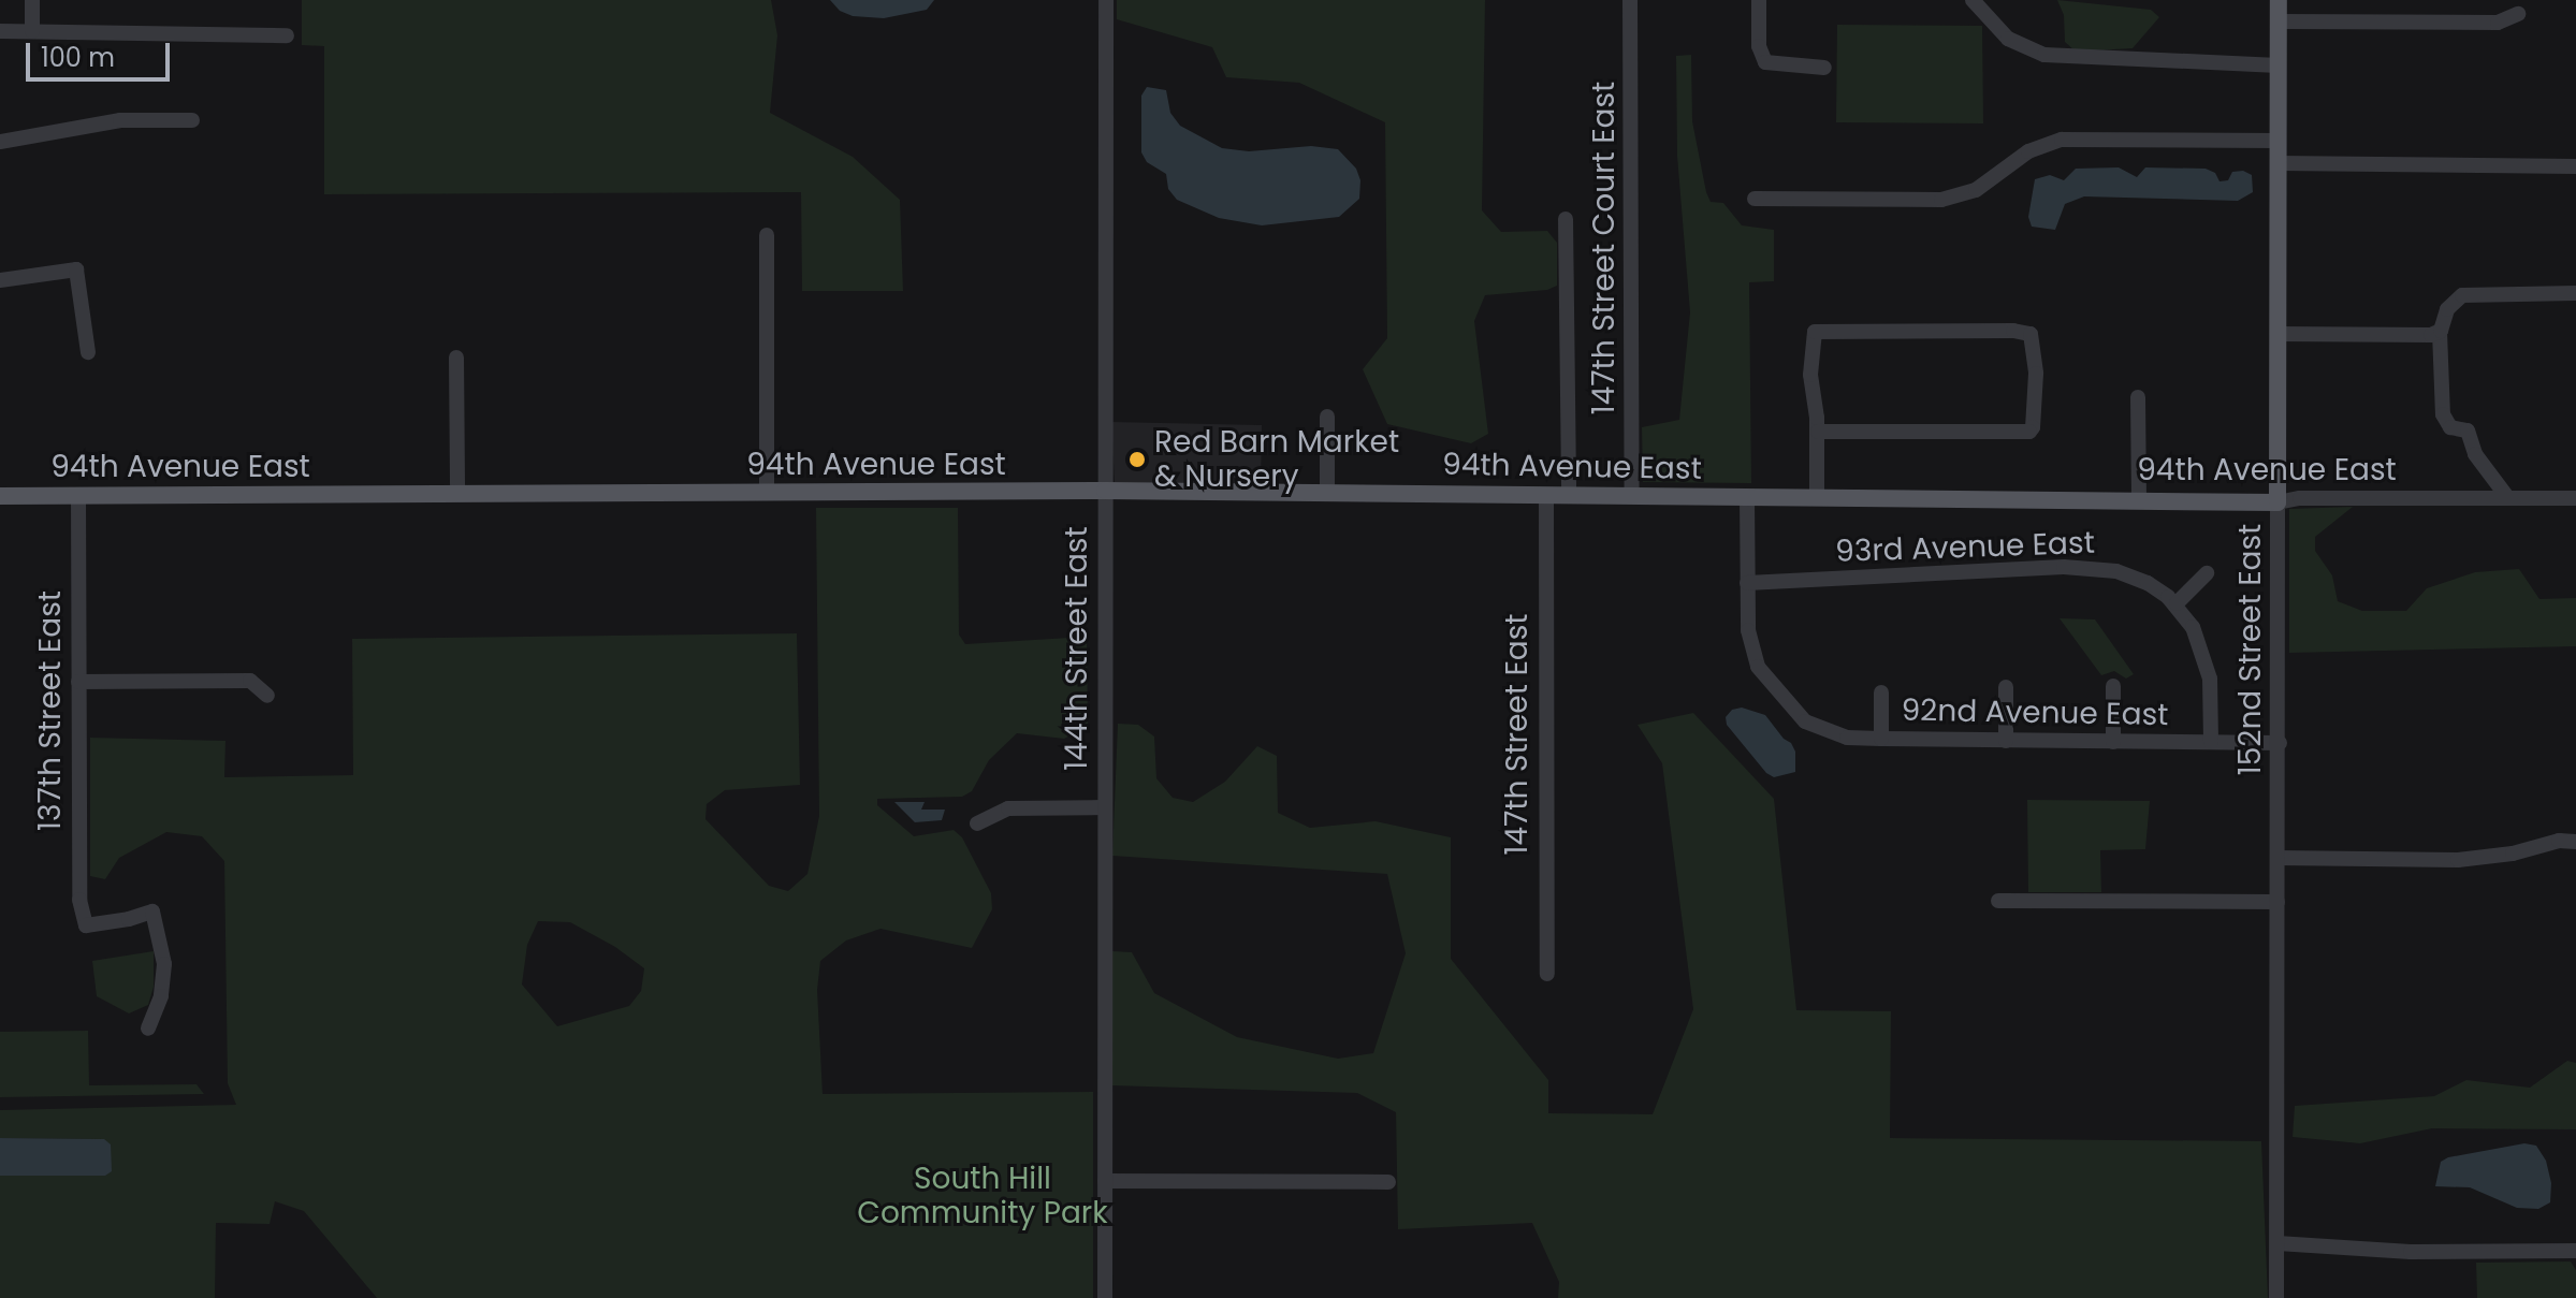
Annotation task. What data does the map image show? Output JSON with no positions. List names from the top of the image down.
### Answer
{
  "streets": {
    "main road": ["94th Avenue East", "152nd Street East"],
    "street": [
      "147th Street Court East",
      "93rd Avenue East",
      "144th Street East",
      "137th Street East",
      "92nd Avenue East",
      "147th Street East"
    ]
  },
  "crossings": [
    ["147th Street Court East", "94th Avenue East"],
    ["94th Avenue East", "144th Street East"],
    ["94th Avenue East", "152nd Street East"],
    ["94th Avenue East", "137th Street East"],
    ["94th Avenue East", "147th Street East"],
    ["93rd Avenue East", "92nd Avenue East"],
    ["152nd Street East", "92nd Avenue East"]
  ],
  "parks": ["South Hill Community Park"],
  "places": ["Red Barn Market & Nursery"],
  "scale_bar": "100 m"
}
